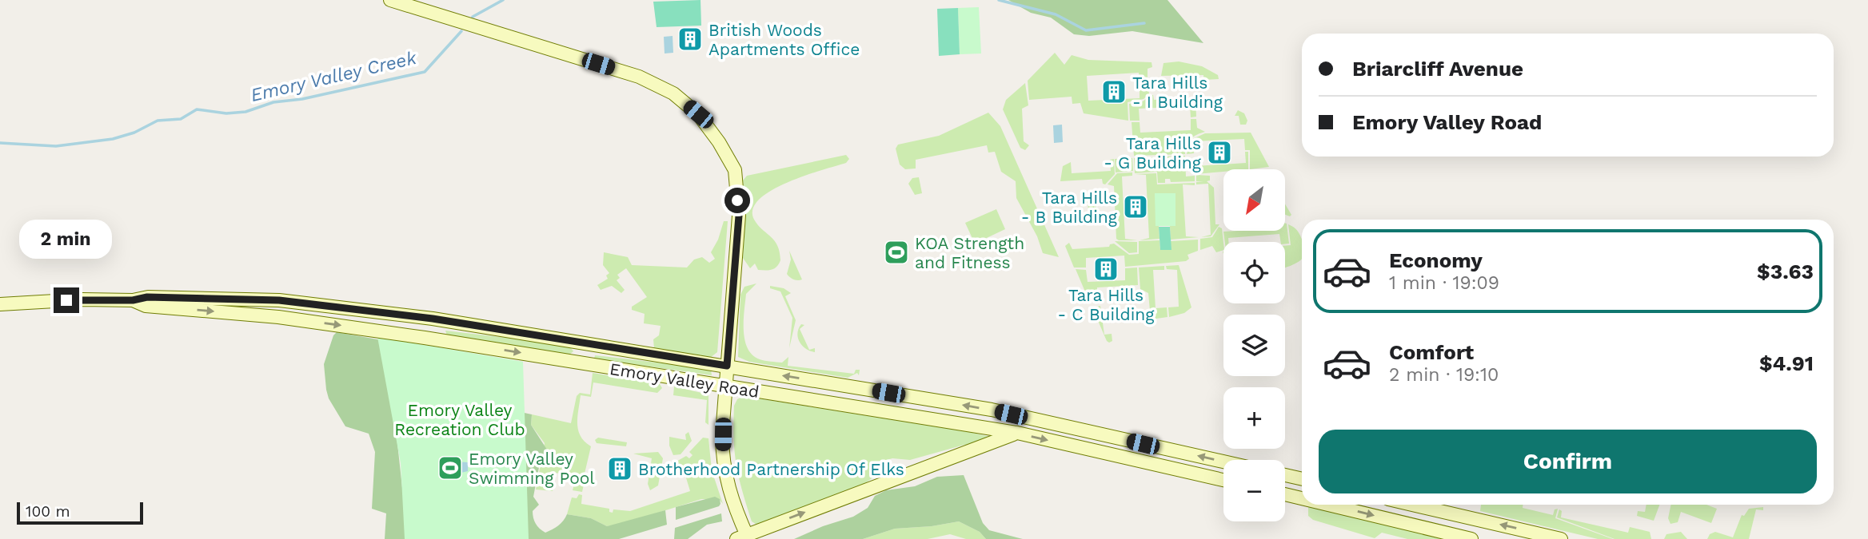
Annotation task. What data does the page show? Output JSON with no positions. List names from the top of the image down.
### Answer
{
  "streets": {
    "main road": ["Emory Valley Road"]
  },
  "water": ["Emory Valley Creek"],
  "parks": ["Emory Valley Recreation Club"],
  "places": {
    "building": [
      "British Woods Apartments Office",
      "Tara Hills - I Building",
      "Tara Hills - G Building",
      "Tara Hills - B Building",
      "Tara Hills - C Building",
      "Brotherhood Partnership Of Elks"
    ],
    "sports": ["KOA Strength and Fitness", "Emory Valley Swimming Pool"]
  },
  "scale_bar": "100 m",
  "north": "bottom left",
  "page": {
    "banner": ["Briarcliff Avenue", "Emory Valley Road"],
    "map_buttons": ["+", "−"],
    "bubble": "2 min",
    "list": [
      {
        "name": "Economy",
        "note": "1 min · 19:09",
        "value": "$3.63"
      },
      {
        "name": "Comfort",
        "note": "2 min · 19:10",
        "value": "$4.91"
      }
    ],
    "buttons": "Confirm",
    "scale": "100 m"
  }
}
